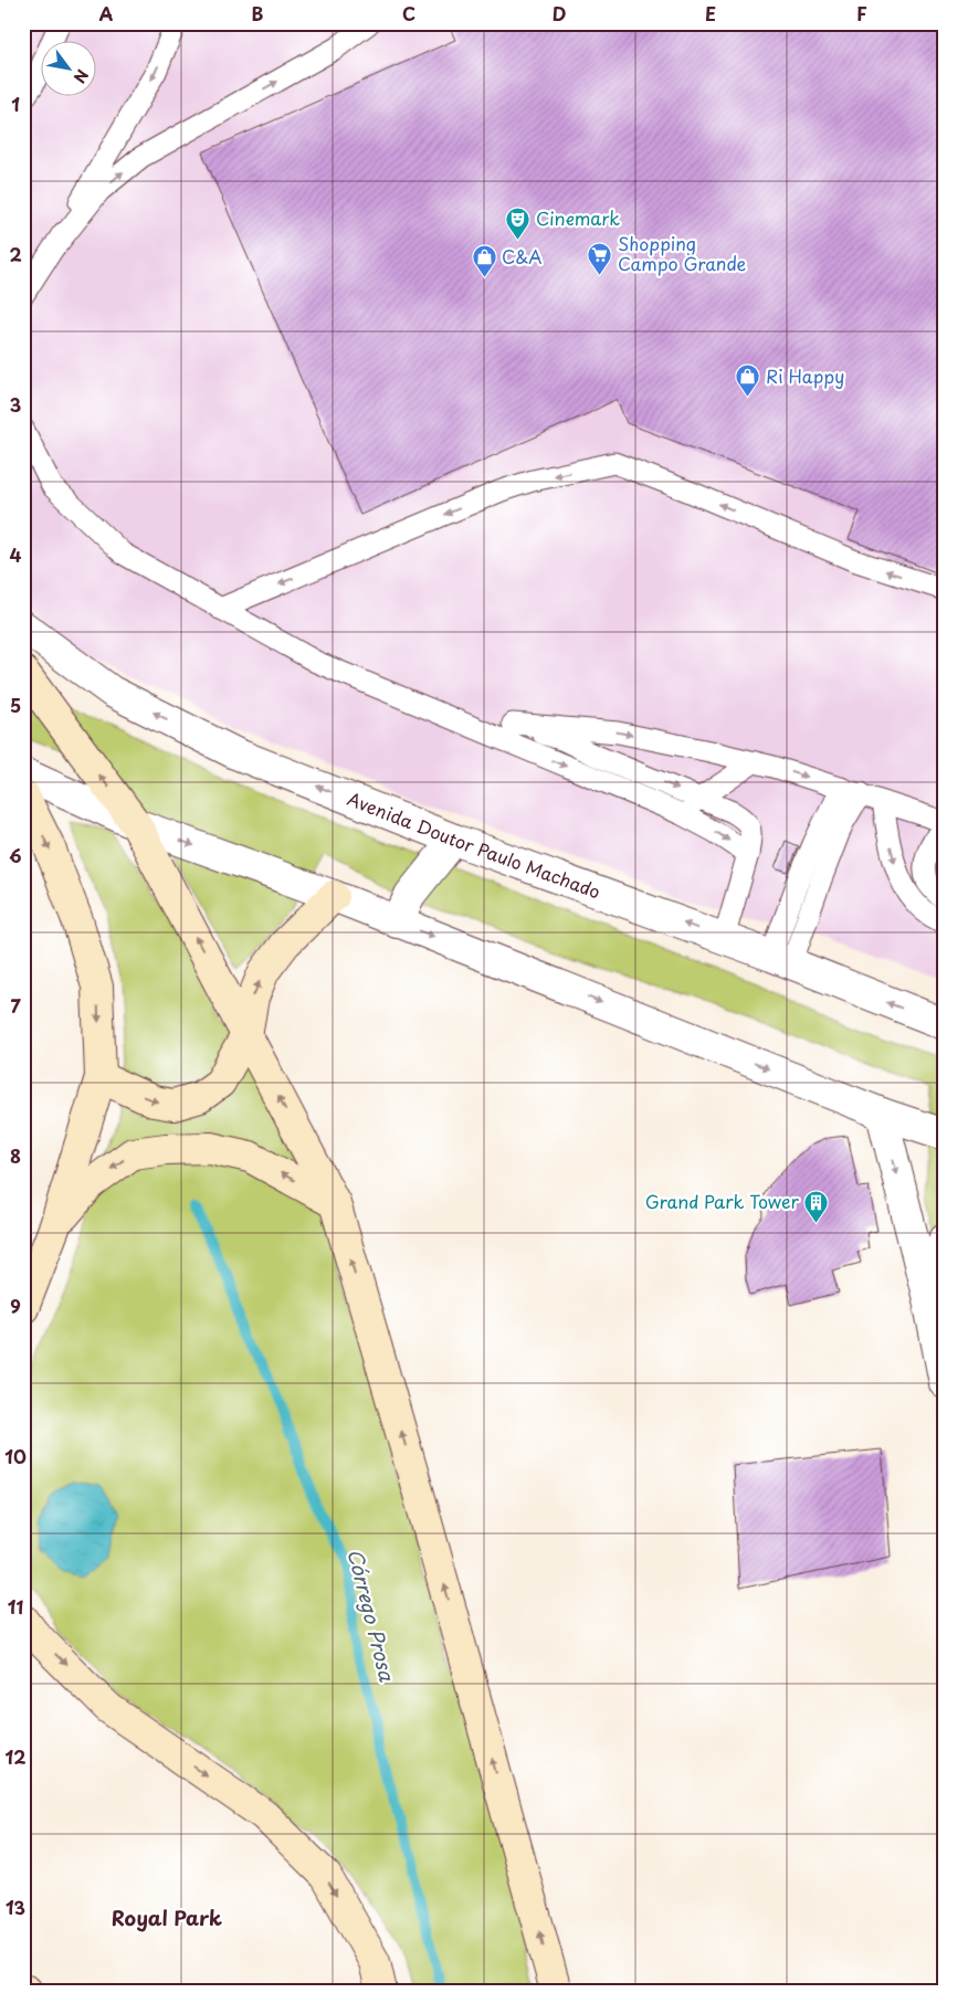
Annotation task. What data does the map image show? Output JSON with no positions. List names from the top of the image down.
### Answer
{
  "streets": {
    "street": ["Avenida Doutor Paulo Machado"]
  },
  "districts": ["Royal Park"],
  "water": ["Córrego Prosa"],
  "places": {
    "theatre": ["Cinemark"],
    "supermarket": ["Shopping Campo Grande"],
    "shop": ["C&A", "Ri Happy"],
    "building": ["Grand Park Tower"]
  },
  "north": "bottom right",
  "grid": {
    "columns": [
      "A",
      "B",
      "C",
      "D",
      "E",
      "F"
    ],
    "rows": [
      "1",
      "2",
      "3",
      "4",
      "5",
      "6",
      "7",
      "8",
      "9",
      "10",
      "11",
      "12",
      "13"
    ]
  }
}
